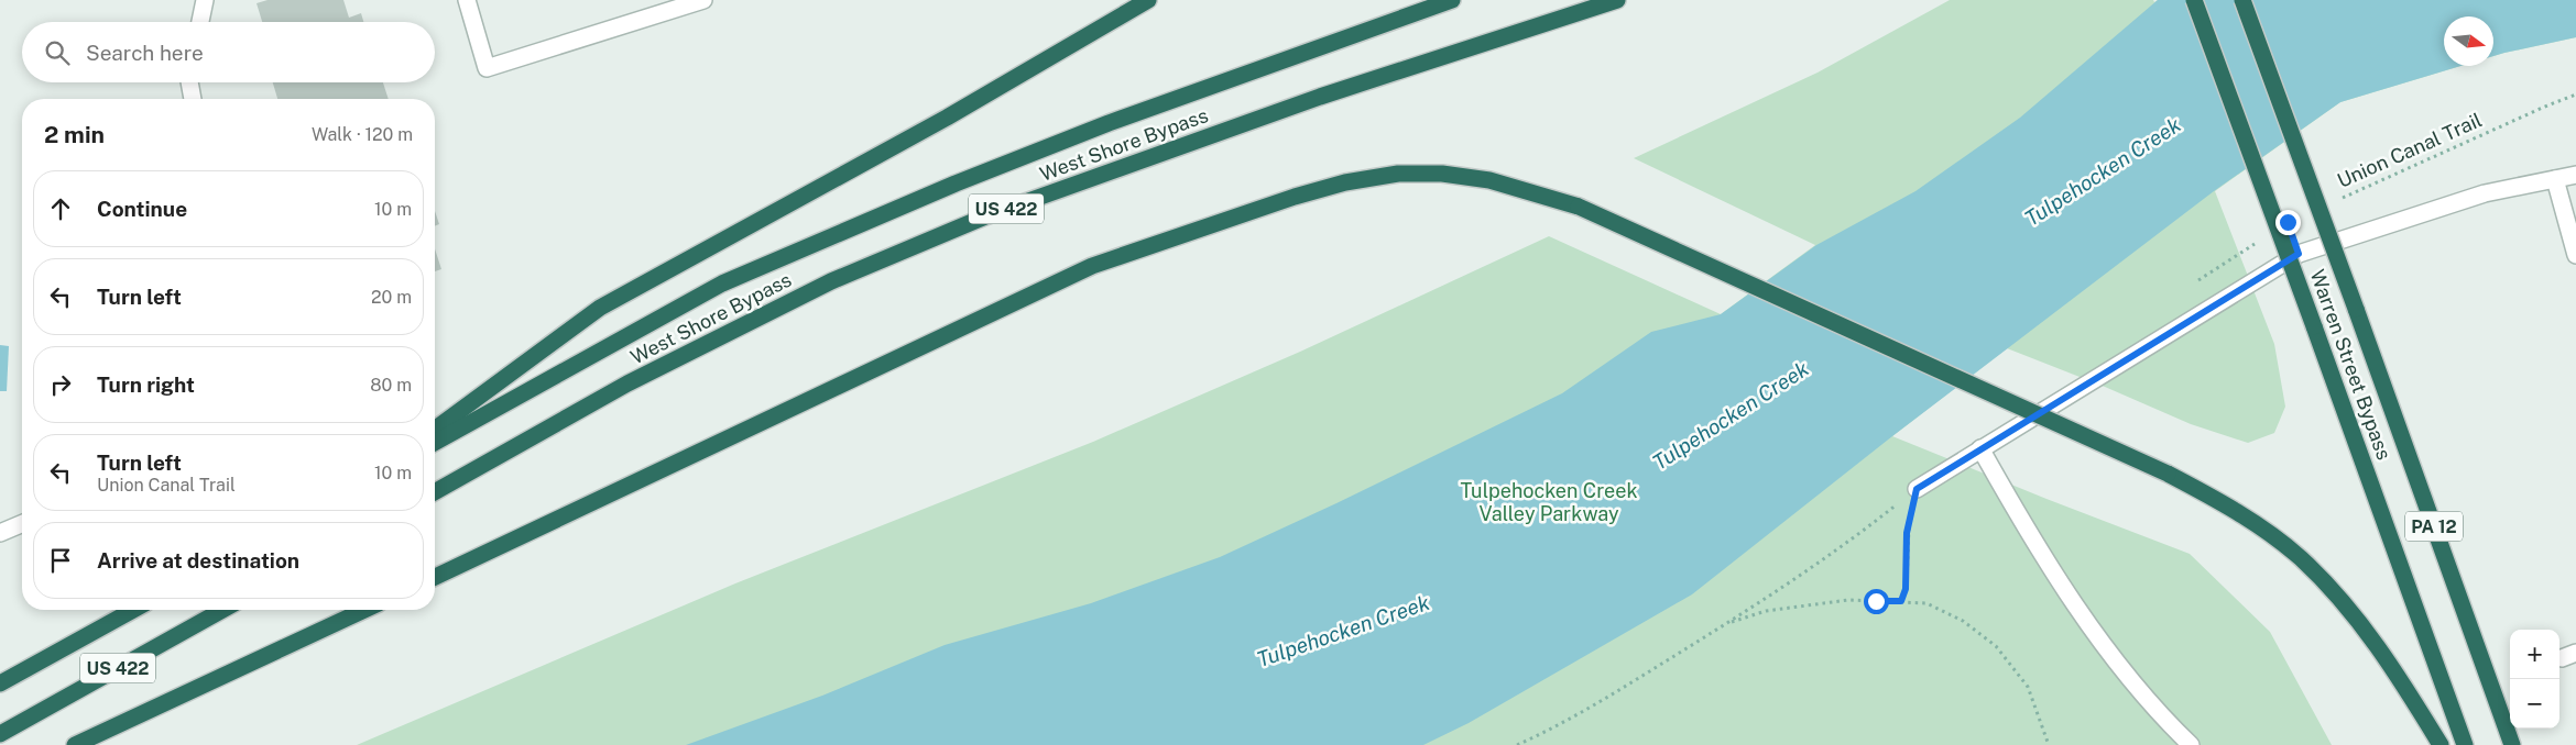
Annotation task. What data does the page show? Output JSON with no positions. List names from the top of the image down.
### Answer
{
  "streets": {
    "highway": [
      "West Shore Bypass",
      "US 422",
      "Warren Street Bypass",
      "PA 12"
    ],
    "path": ["Union Canal Trail"]
  },
  "water": ["Tulpehocken Creek"],
  "parks": ["Tulpehocken Creek Valley Parkway"],
  "north": "right",
  "page": {
    "search": "Search here",
    "heading": ["2 min", "Walk · 120 m"],
    "list": [
      ["Continue", "10 m"],
      ["Turn left", "20 m"],
      ["Turn right", "80 m"],
      ["Turn left", "Union Canal Trail", "10 m"],
      "Arrive at destination"
    ],
    "map_buttons": ["+", "−"]
  }
}
